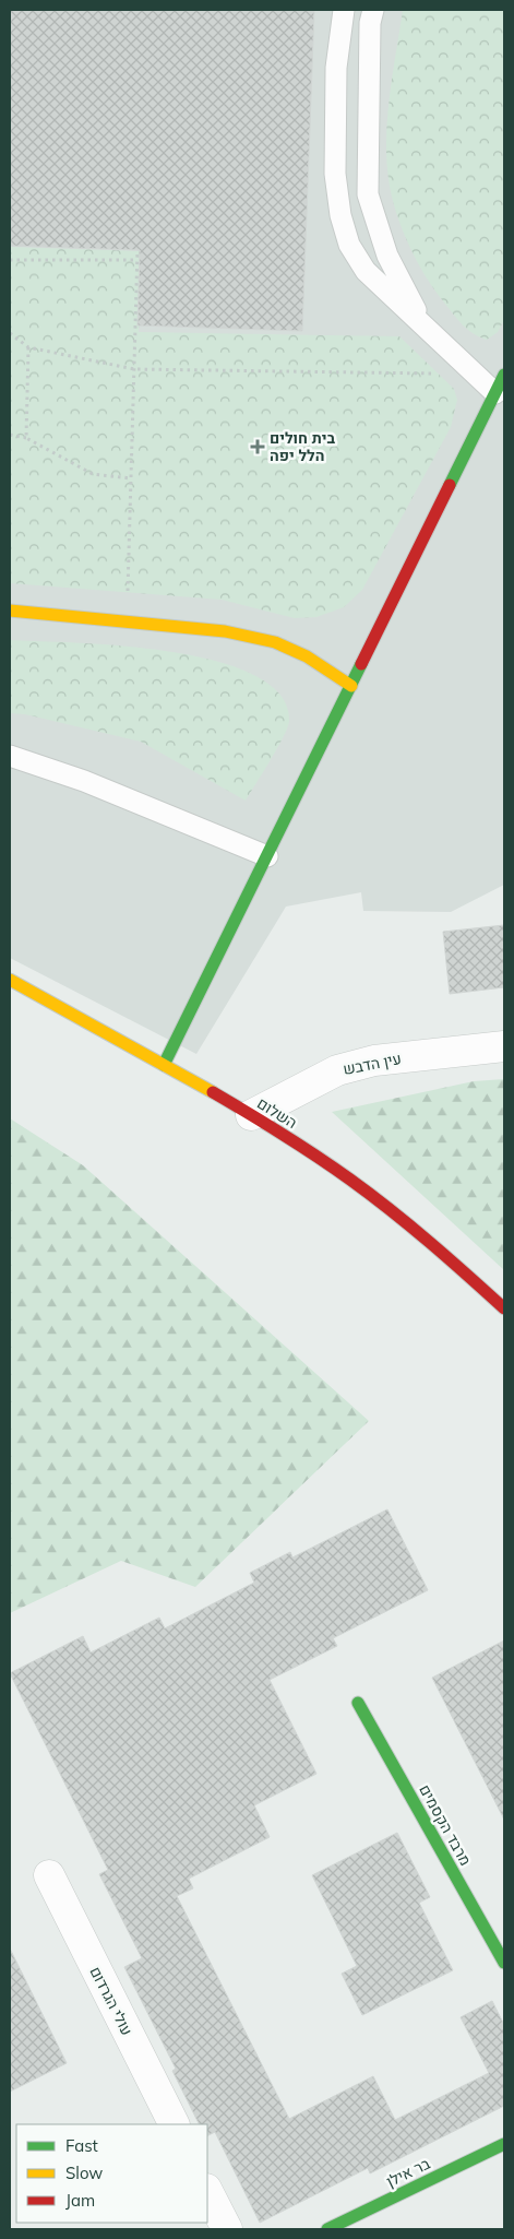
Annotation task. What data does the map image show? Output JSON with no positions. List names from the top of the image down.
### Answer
{
  "streets": {
    "street": [
      "עין הדבש",
      "השלום",
      "מרבד הקסמים",
      "עולי הגרדום",
      "בר אילן"
    ]
  },
  "crossings": [
    ["עין הדבש", "השלום"]
  ],
  "places": {
    "health": ["בית חולים הלל יפה"]
  },
  "legend": ["Fast", "Slow", "Jam"]
}
